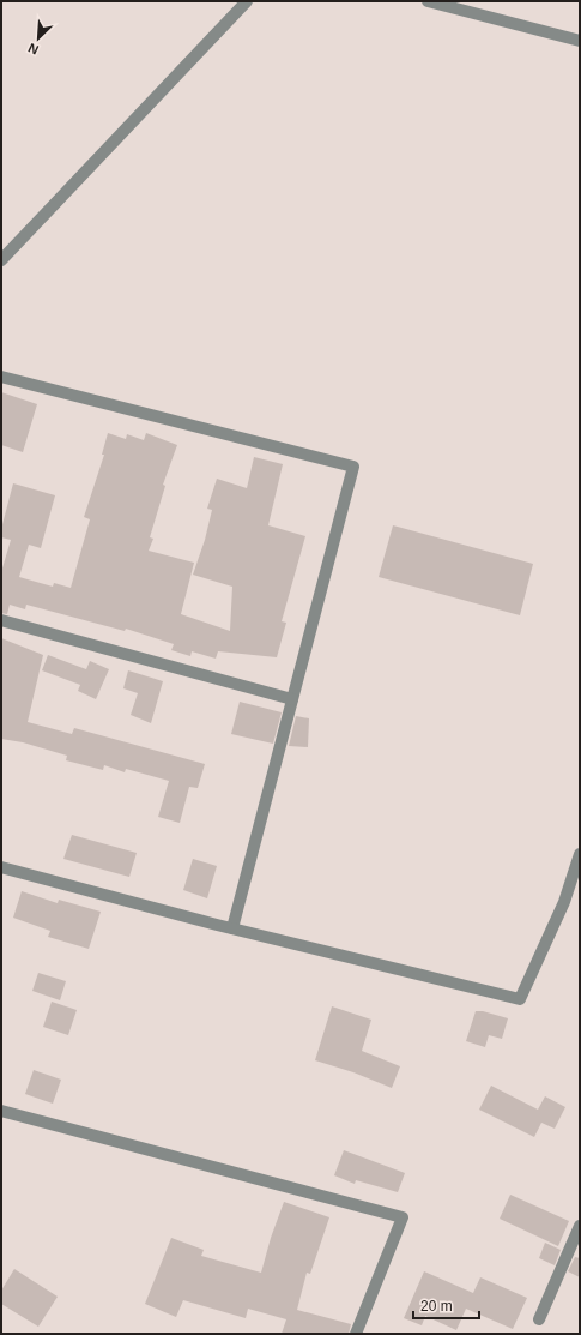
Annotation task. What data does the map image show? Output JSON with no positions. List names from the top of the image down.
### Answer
{
  "scale_bar": "20 m",
  "north": "bottom left"
}
